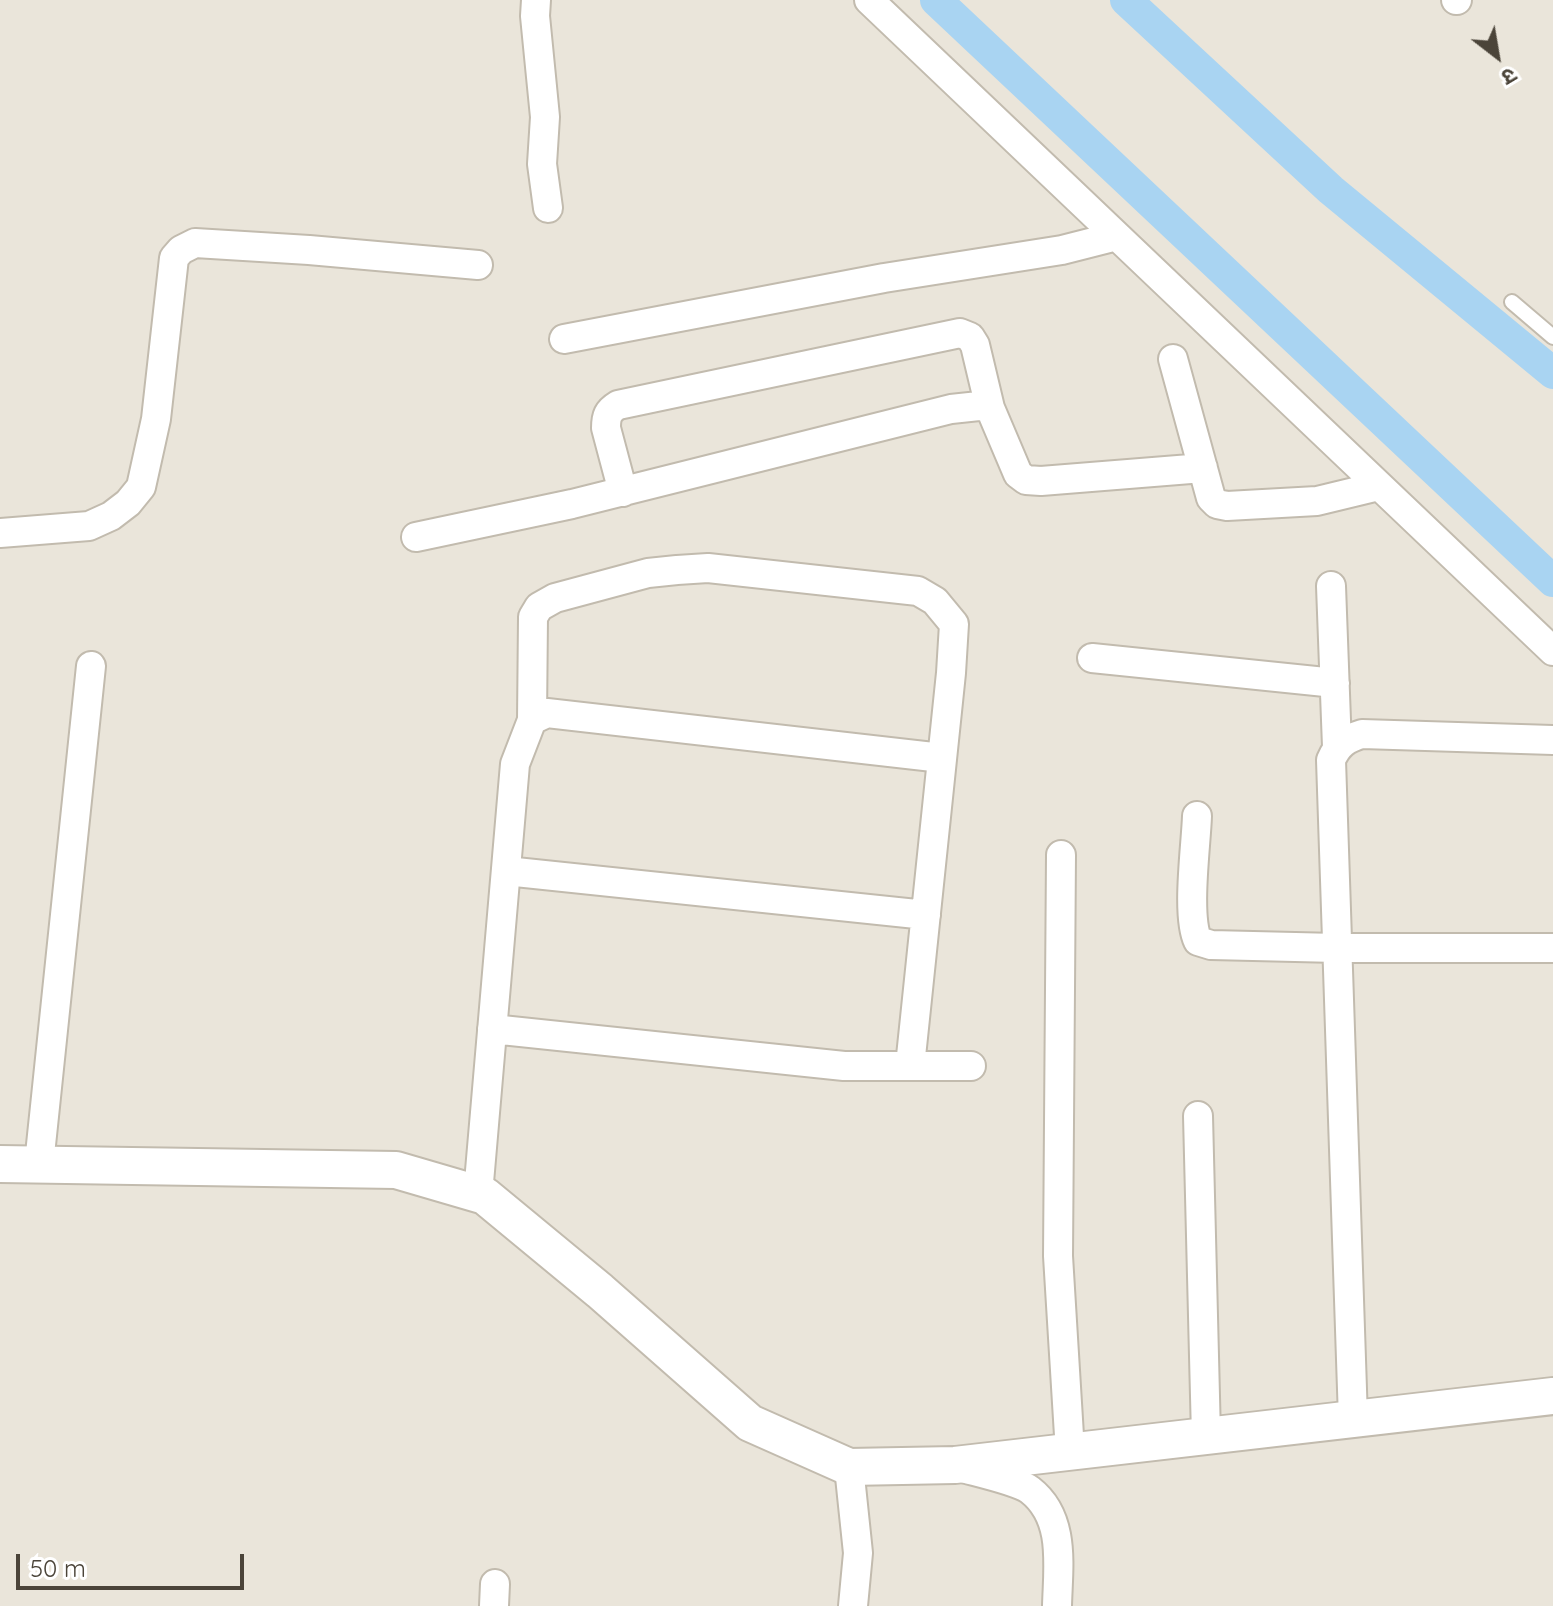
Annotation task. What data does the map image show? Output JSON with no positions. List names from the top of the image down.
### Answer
{
  "scale_bar": "50 m",
  "north": "bottom right"
}
